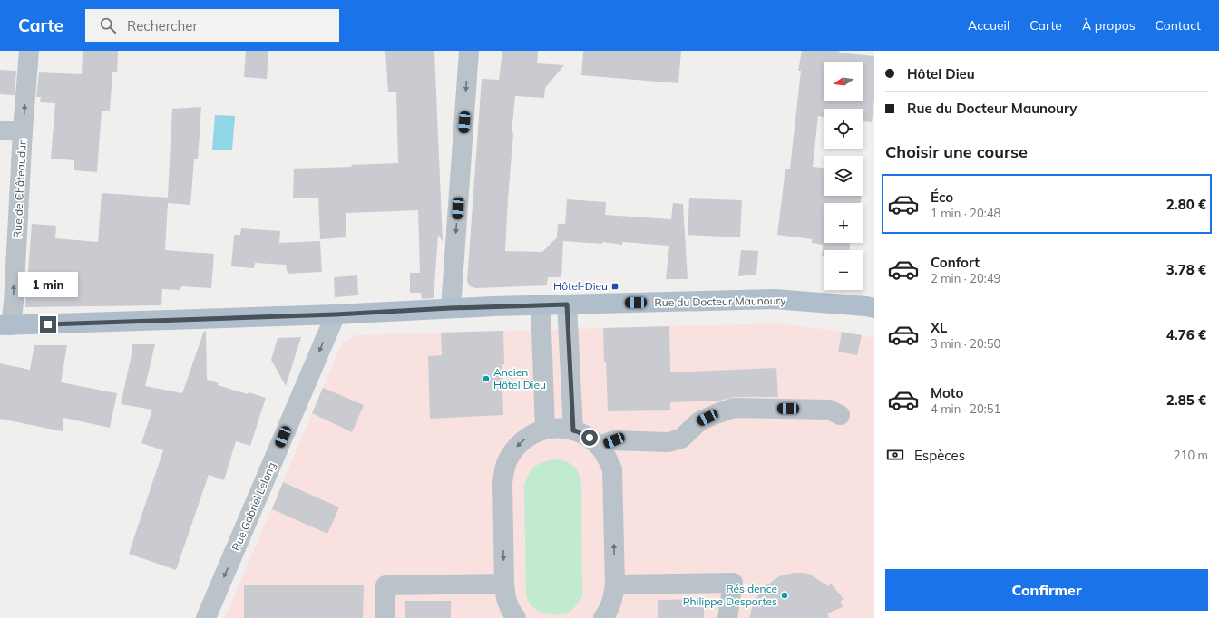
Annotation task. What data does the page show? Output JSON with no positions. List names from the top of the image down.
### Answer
{
  "streets": {
    "main road": ["Rue du Docteur Maunoury"],
    "street": ["Rue de Châteaudun", "Rue Gabriel Lelong"]
  },
  "crossings": [
    ["Rue de Châteaudun", "Rue du Docteur Maunoury"],
    ["Rue du Docteur Maunoury", "Rue Gabriel Lelong"]
  ],
  "one_way": ["Rue de Châteaudun", "Rue Gabriel Lelong"],
  "places": {
    "transit": ["Hôtel-Dieu"],
    "other": ["Ancien Hôtel Dieu", "Résidence Philippe Desportes"]
  },
  "north": "left",
  "page": {
    "header": "Carte",
    "search": "Rechercher",
    "nav": [
      "Accueil",
      "Carte",
      "À propos",
      "Contact"
    ],
    "banner": ["Hôtel Dieu", "Rue du Docteur Maunoury"],
    "map_buttons": ["+", "−"],
    "heading": "Choisir une course",
    "list": [
      {
        "name": "Éco",
        "note": "1 min · 20:48",
        "value": "2.80 €"
      },
      {
        "name": "Confort",
        "note": "2 min · 20:49",
        "value": "3.78 €"
      },
      {
        "name": "XL",
        "note": "3 min · 20:50",
        "value": "4.76 €"
      },
      {
        "name": "Moto",
        "note": "4 min · 20:51",
        "value": "2.85 €"
      }
    ],
    "bubble": "1 min",
    "pay": ["Espèces", "210 m"],
    "buttons": "Confirmer"
  }
}
